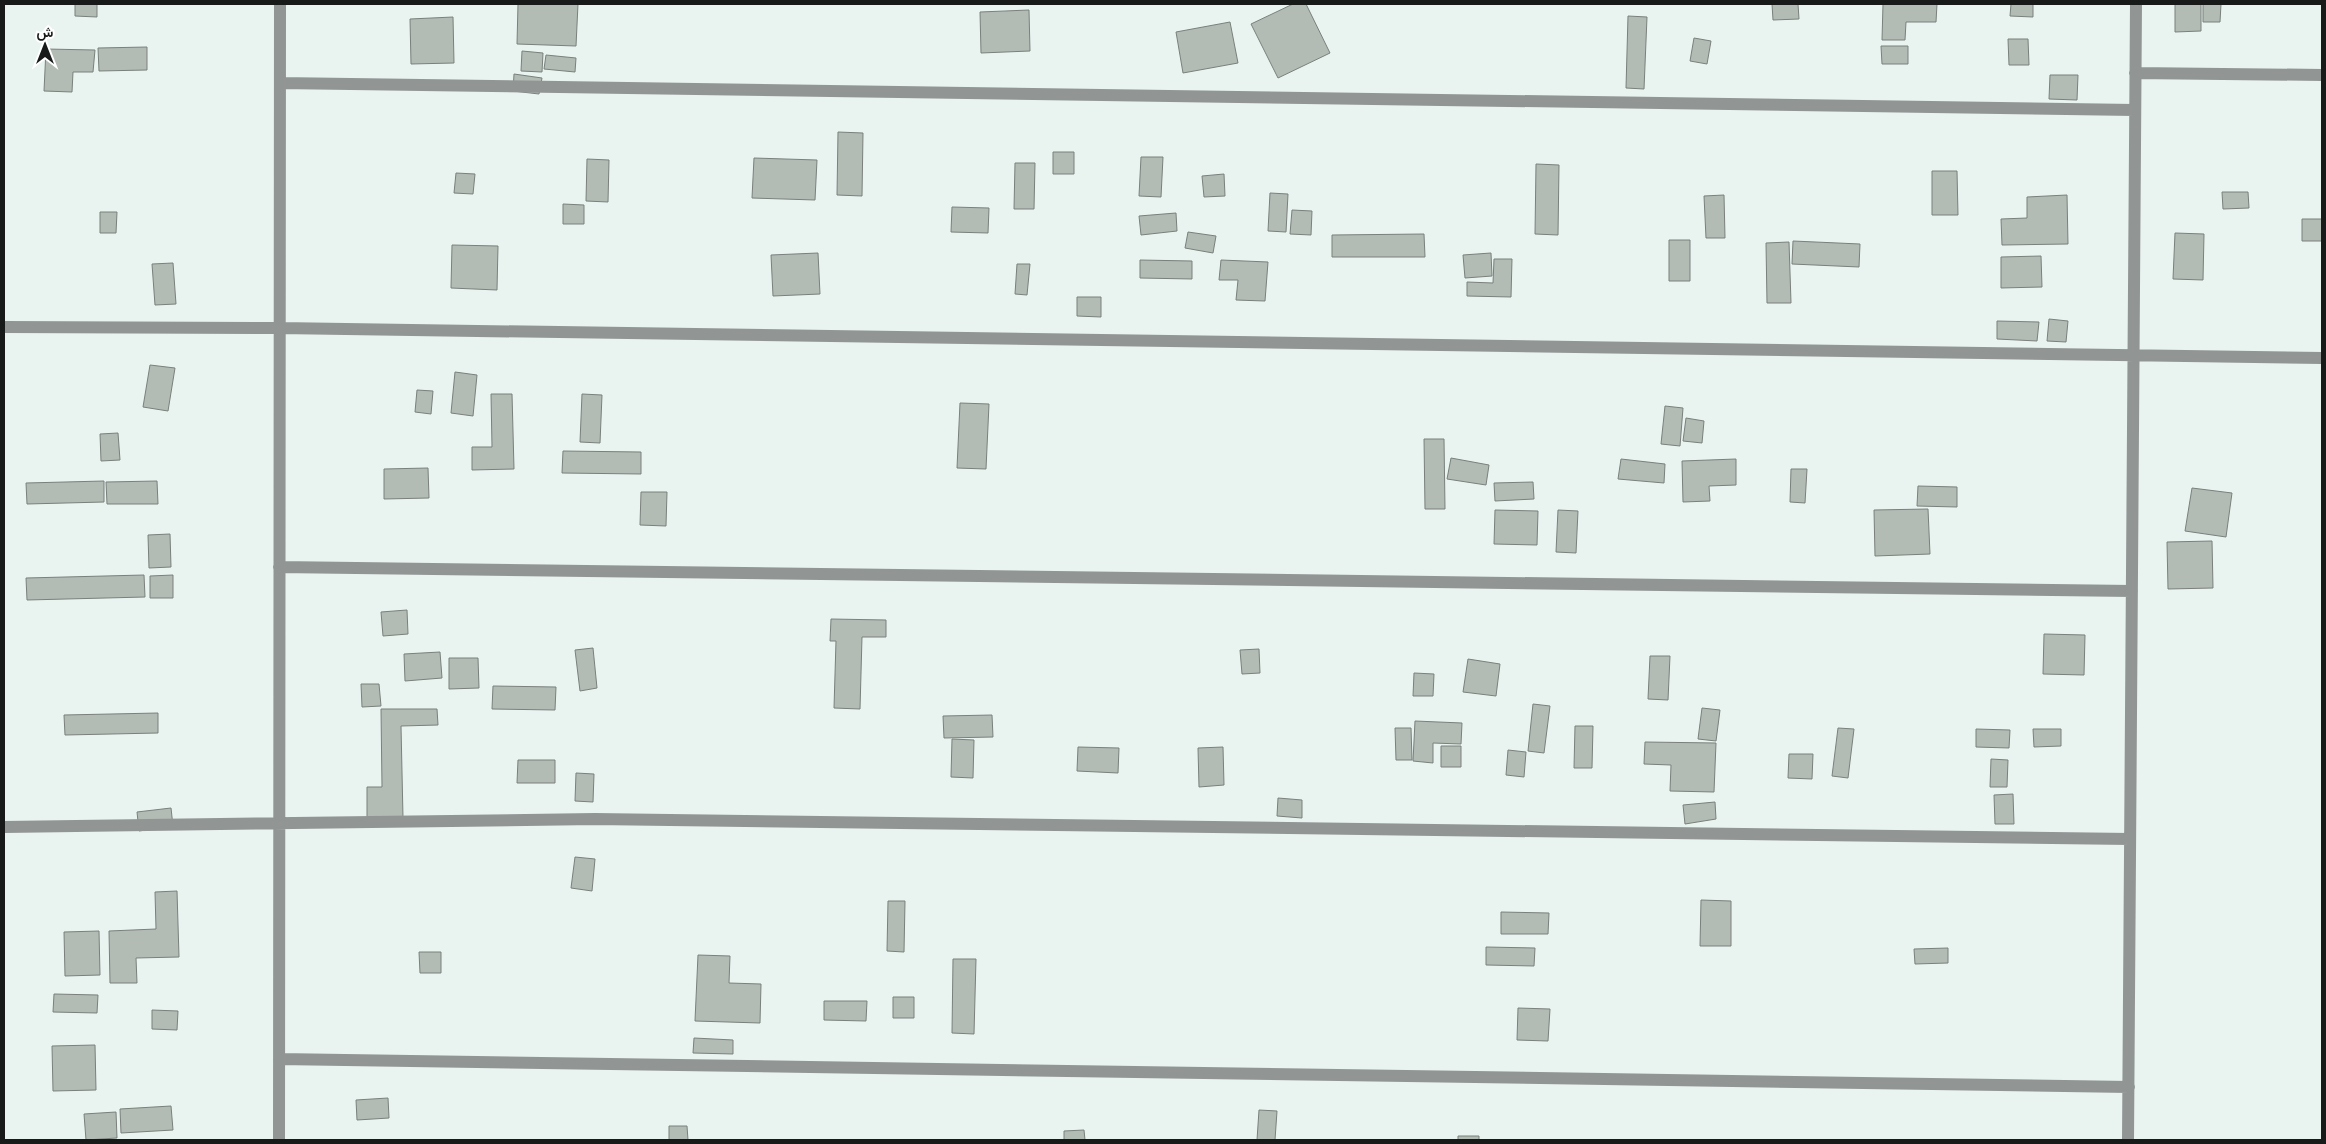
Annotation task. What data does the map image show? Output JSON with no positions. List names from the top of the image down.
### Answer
{
  "north": "top"
}
